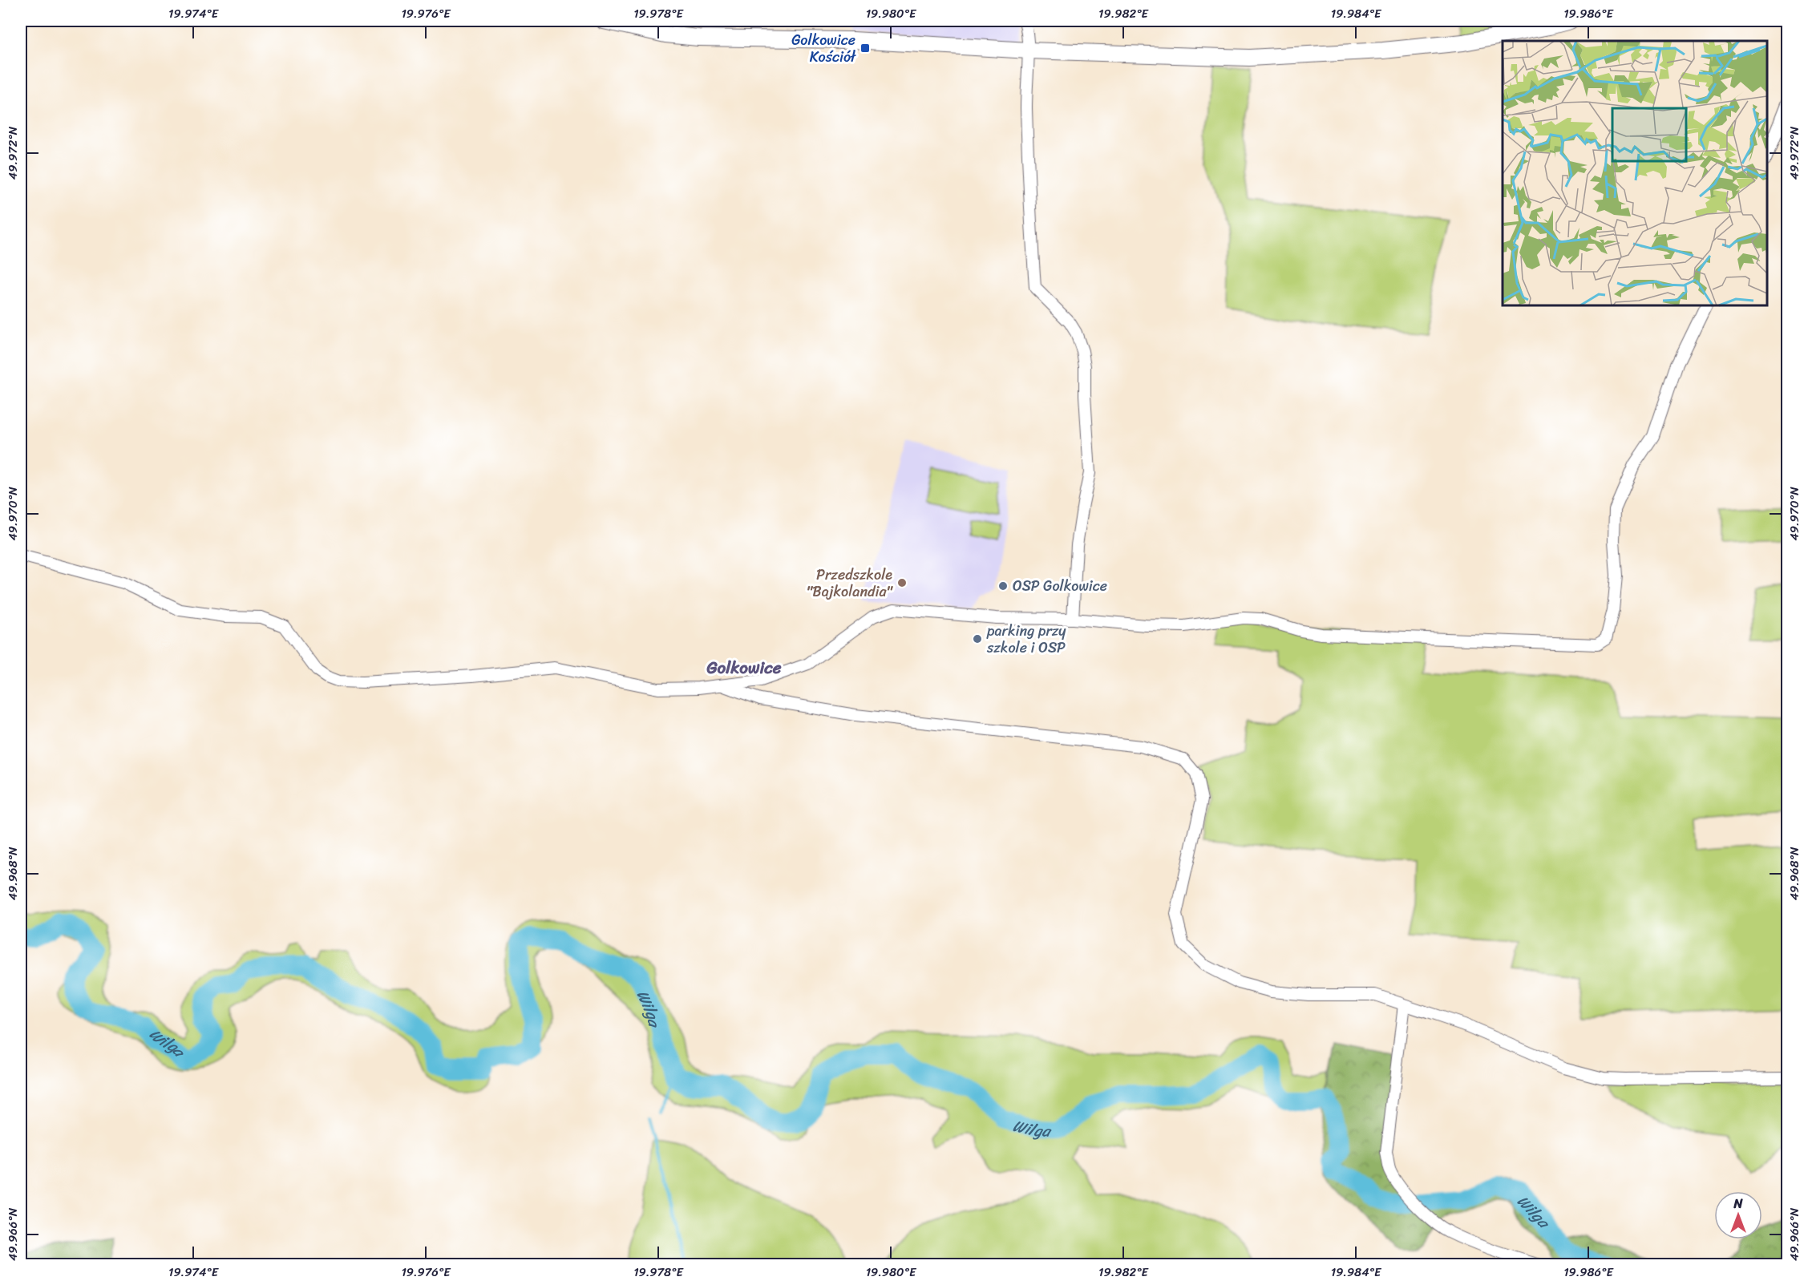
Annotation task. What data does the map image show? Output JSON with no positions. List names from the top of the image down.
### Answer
{
  "districts": ["Golkowice"],
  "water": ["Wilga"],
  "places": {
    "transit": ["Golkowice Kościół"],
    "other": ["Przedszkole \"Bajkolandia\"", "OSP Golkowice", "parking przy szkole i OSP"]
  },
  "north": "top",
  "coordinates": [
    "19.974°E",
    "19.976°E",
    "19.978°E",
    "19.980°E",
    "19.982°E",
    "19.984°E",
    "19.986°E",
    "49.972°N",
    "49.970°N",
    "49.968°N",
    "49.966°N"
  ]
}
